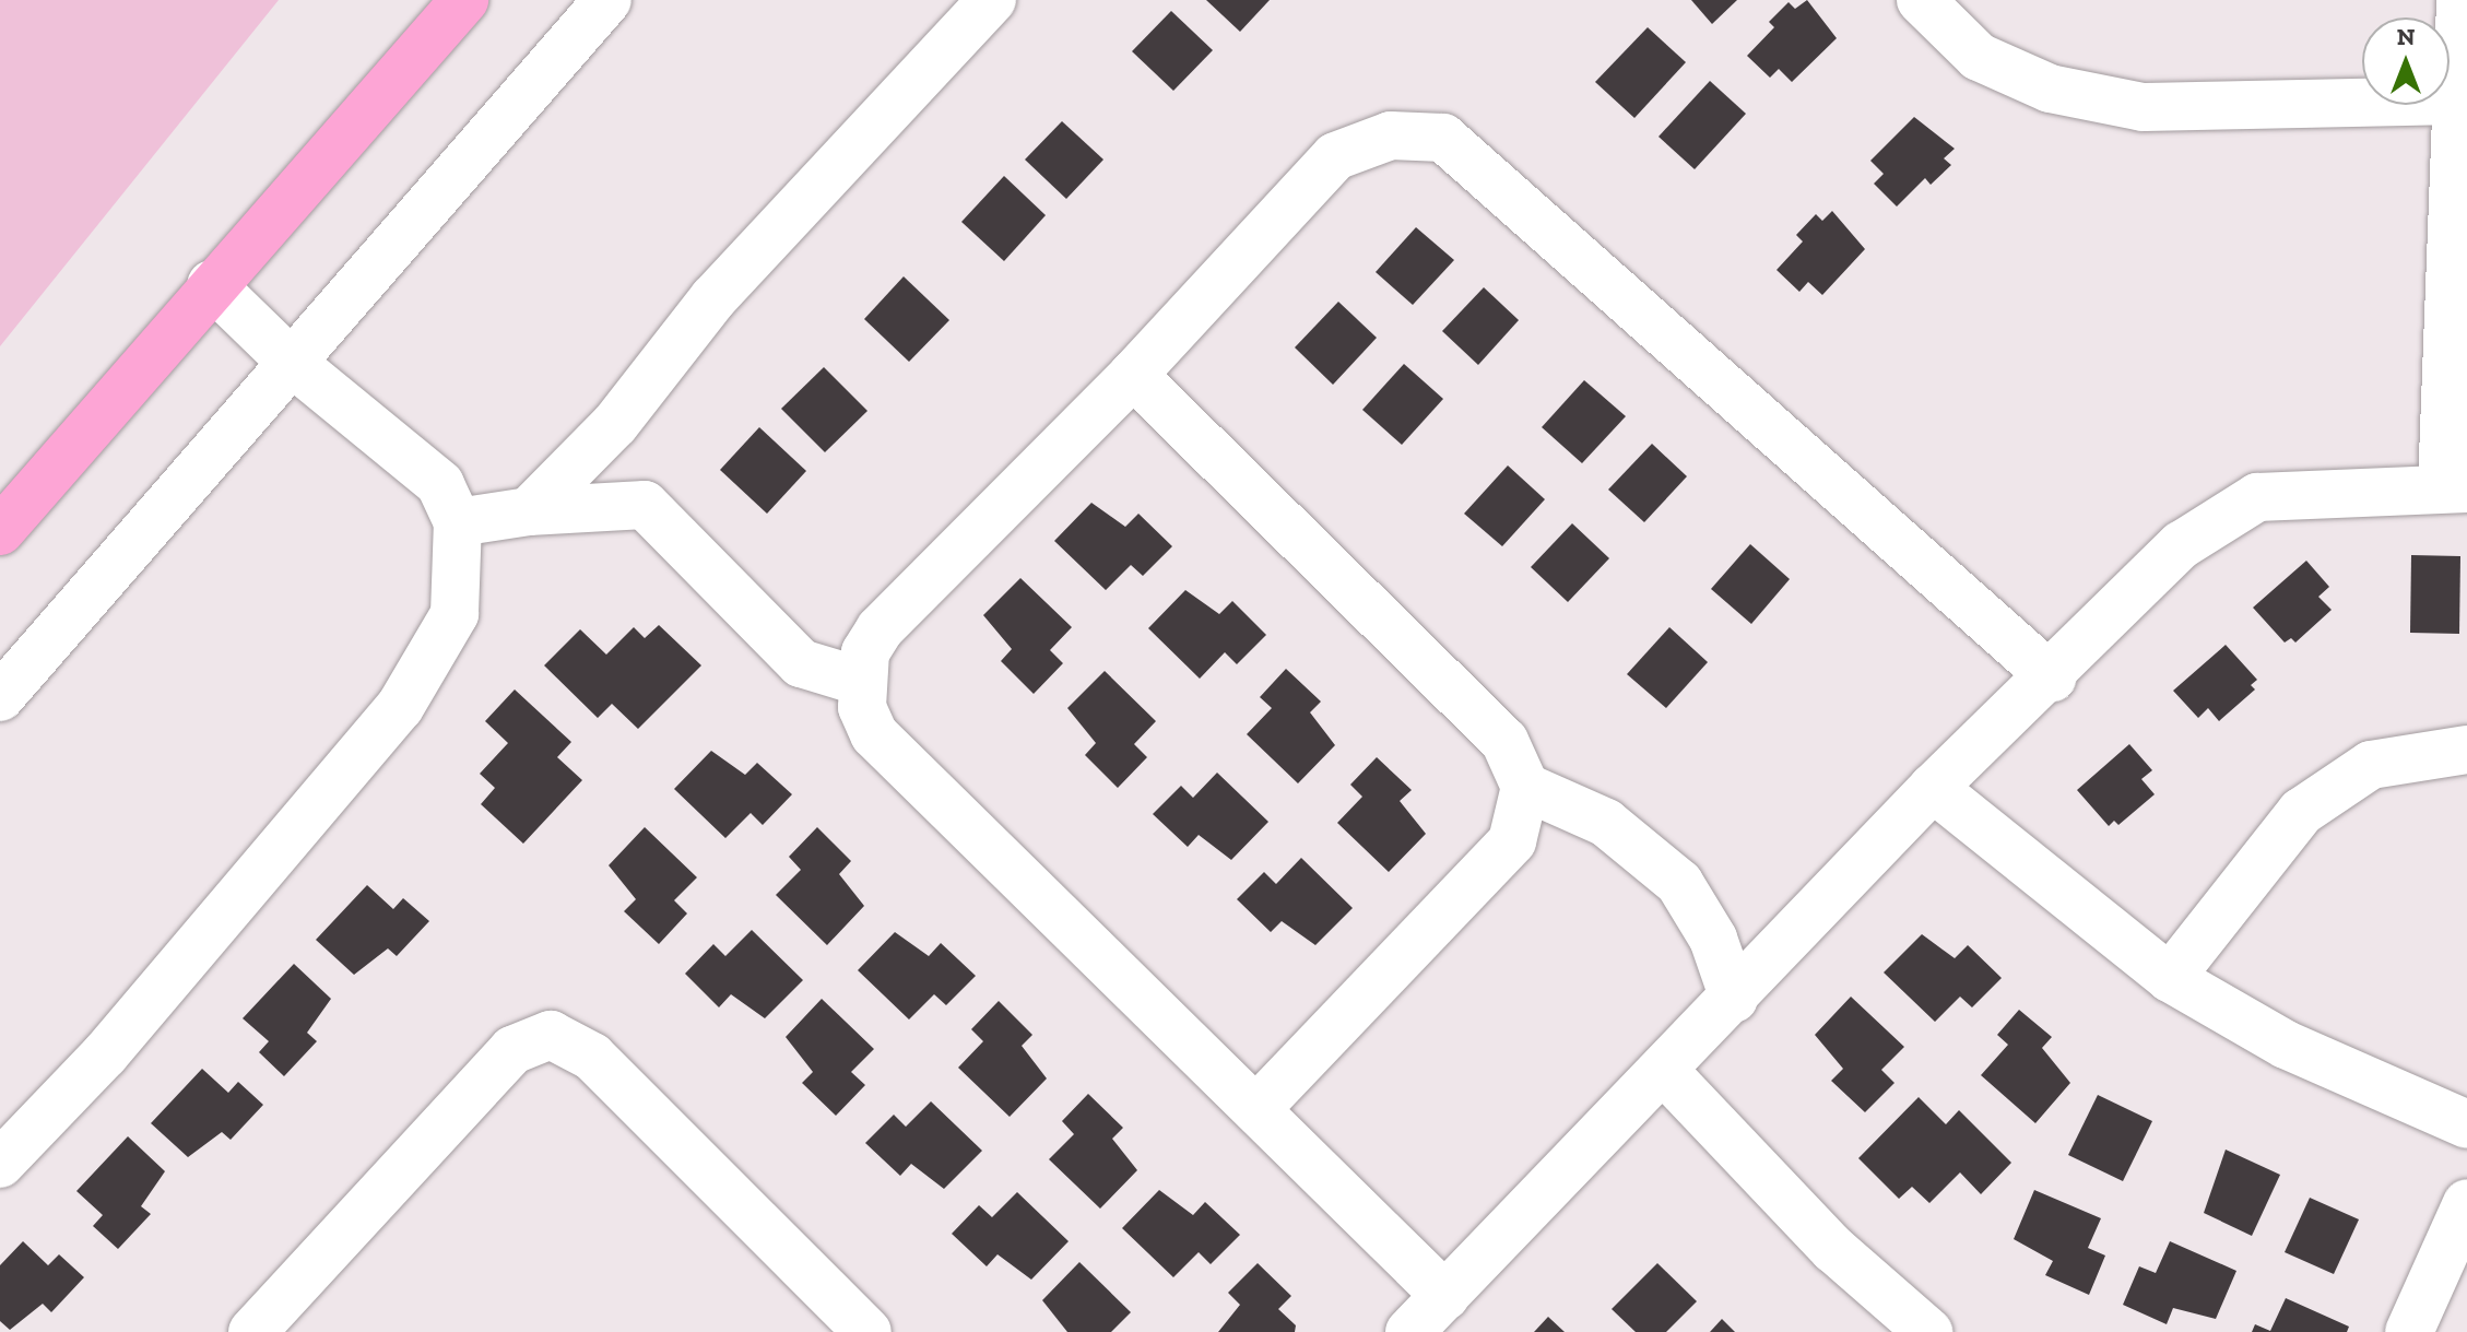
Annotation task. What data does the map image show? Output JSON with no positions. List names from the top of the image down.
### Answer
{
  "north": "top"
}
